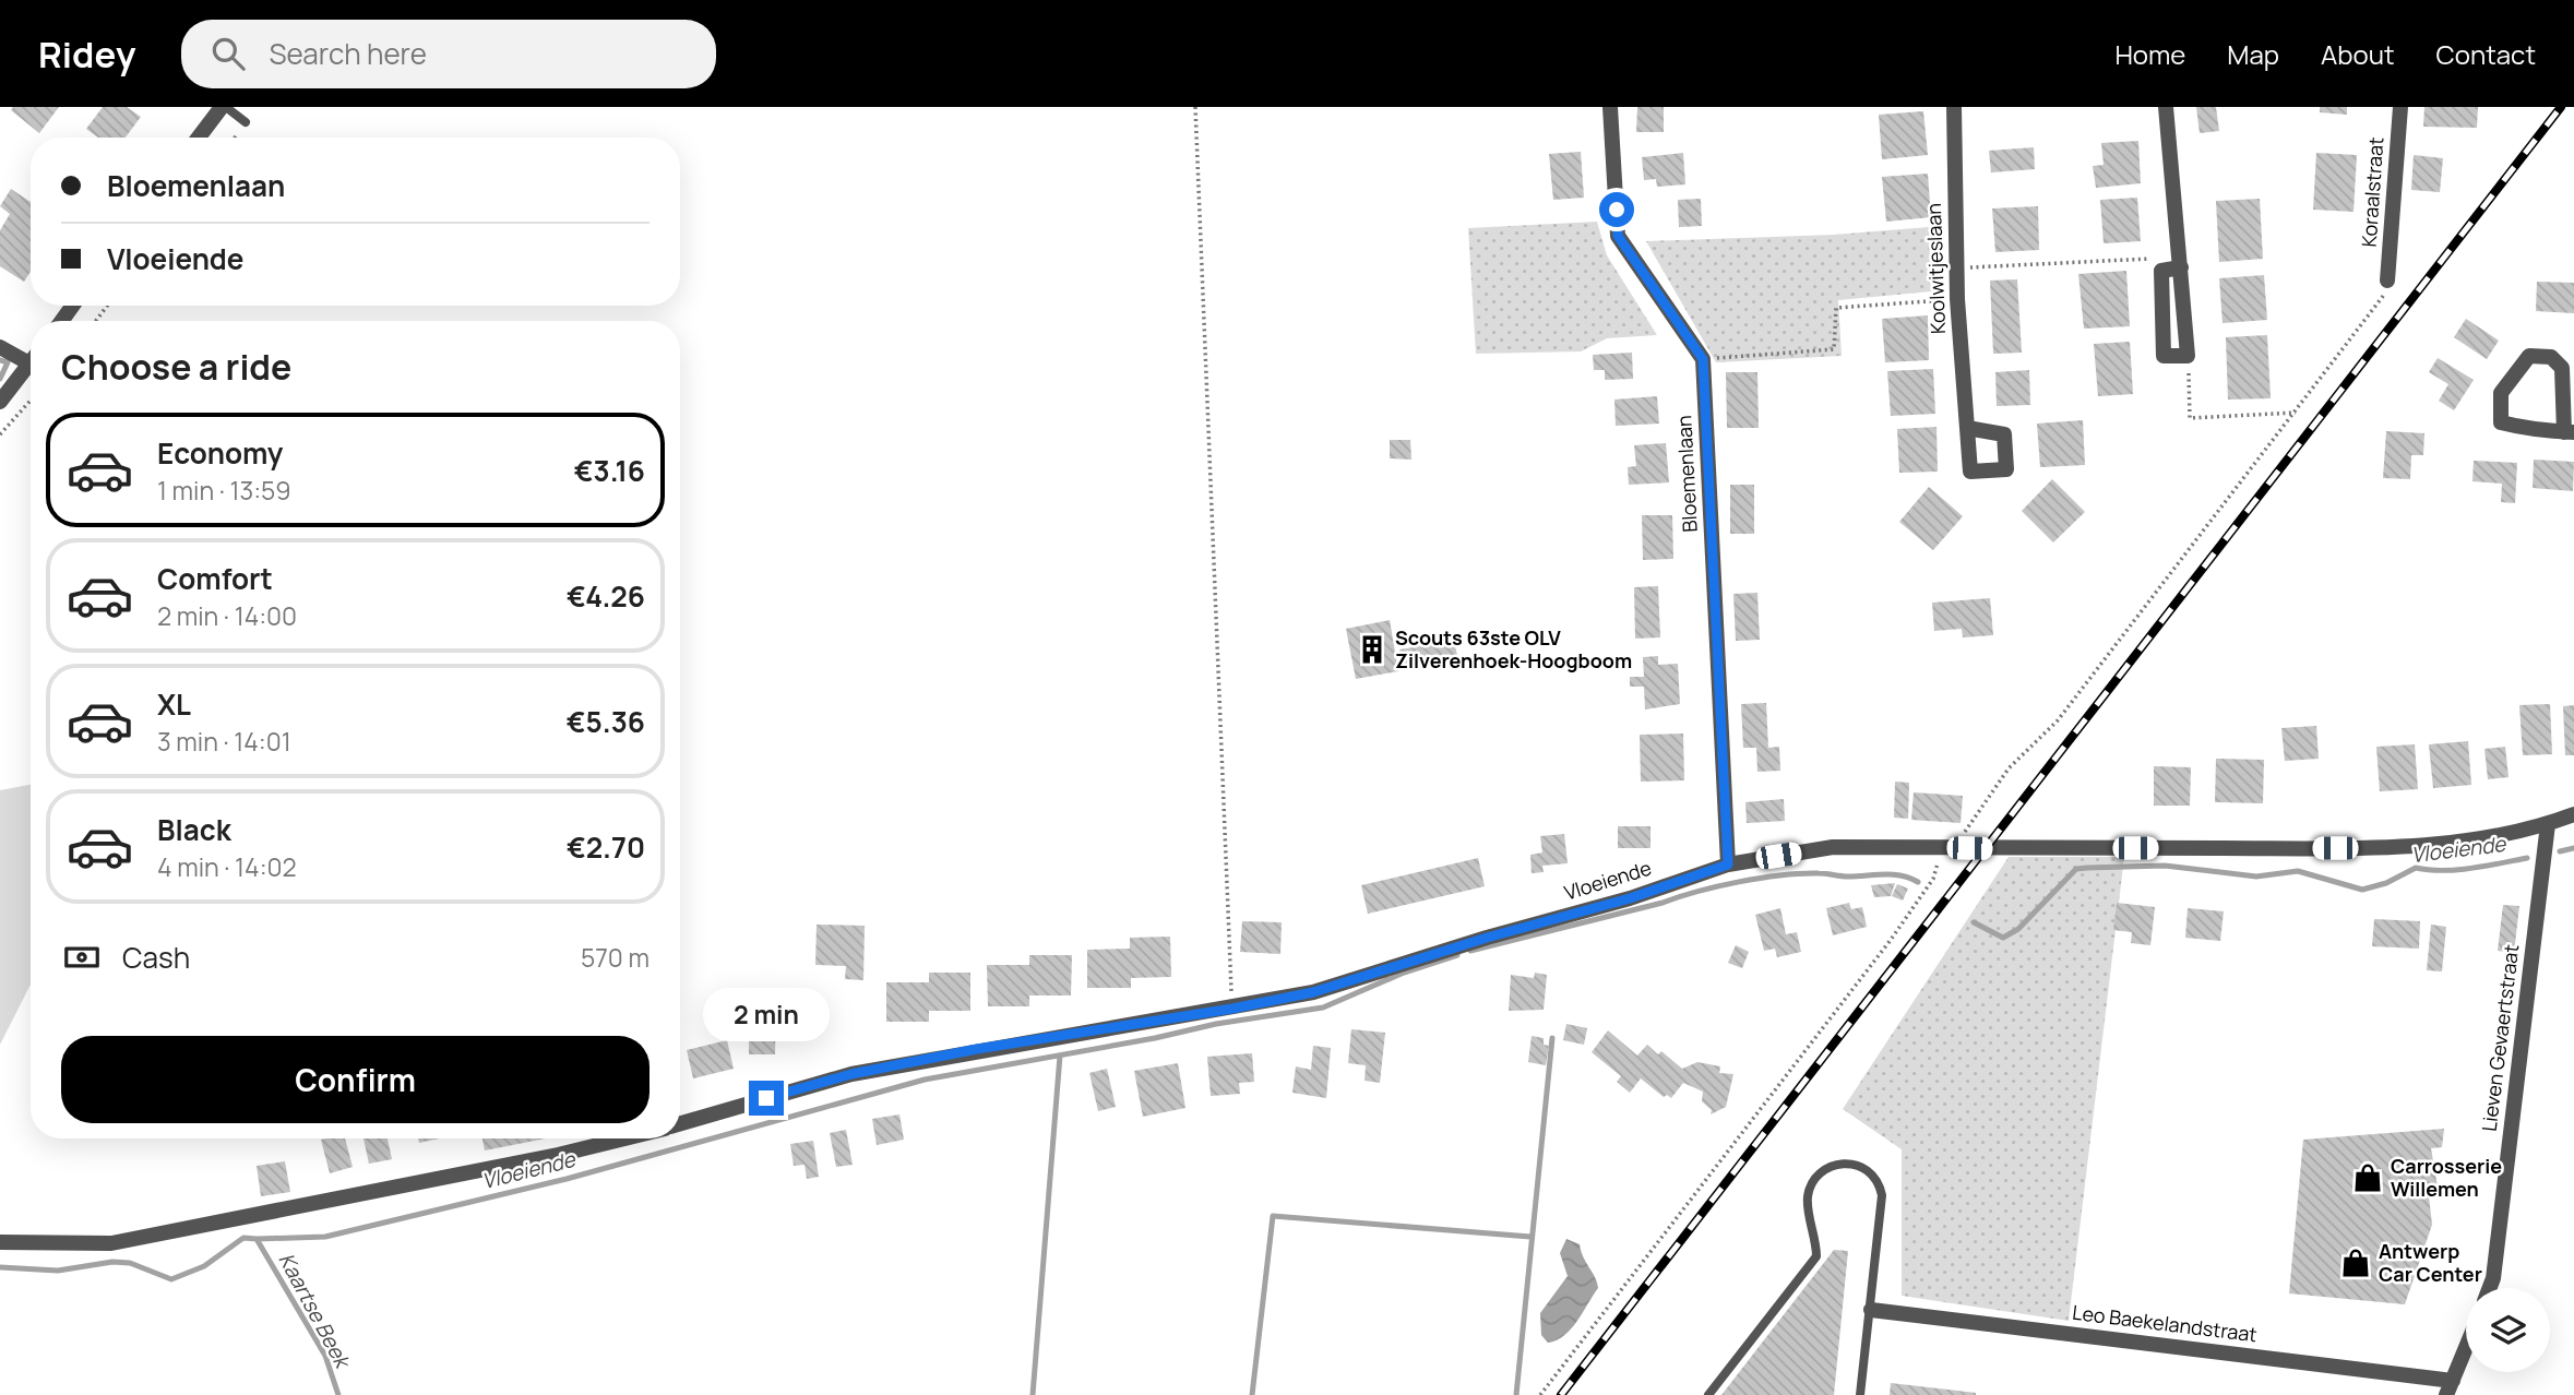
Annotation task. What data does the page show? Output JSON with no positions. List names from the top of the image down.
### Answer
{
  "streets": {
    "street": [
      "Koraalstraat",
      "Koolwitjeslaan",
      "Bloemenlaan",
      "Vloeiende",
      "Lieven Gevaertstraat",
      "Leo Baekelandstraat"
    ]
  },
  "crossings": [
    ["Bloemenlaan", "Vloeiende"],
    ["Vloeiende", "Lieven Gevaertstraat"]
  ],
  "water": ["Vloeiende", "Kaartse Beek"],
  "places": {
    "building": ["Scouts 63ste OLV Zilverenhoek-Hoogboom"],
    "shop": ["Carrosserie Willemen", "Antwerp Car Center"]
  },
  "page": {
    "header": "Ridey",
    "search": "Search here",
    "nav": [
      "Home",
      "Map",
      "About",
      "Contact"
    ],
    "banner": ["Bloemenlaan", "Vloeiende"],
    "heading": "Choose a ride",
    "list": [
      {
        "name": "Economy",
        "note": "1 min · 13:59",
        "value": "€3.16"
      },
      {
        "name": "Comfort",
        "note": "2 min · 14:00",
        "value": "€4.26"
      },
      {
        "name": "XL",
        "note": "3 min · 14:01",
        "value": "€5.36"
      },
      {
        "name": "Black",
        "note": "4 min · 14:02",
        "value": "€2.70"
      }
    ],
    "pay": ["Cash", "570 m"],
    "bubble": "2 min",
    "buttons": "Confirm"
  }
}
